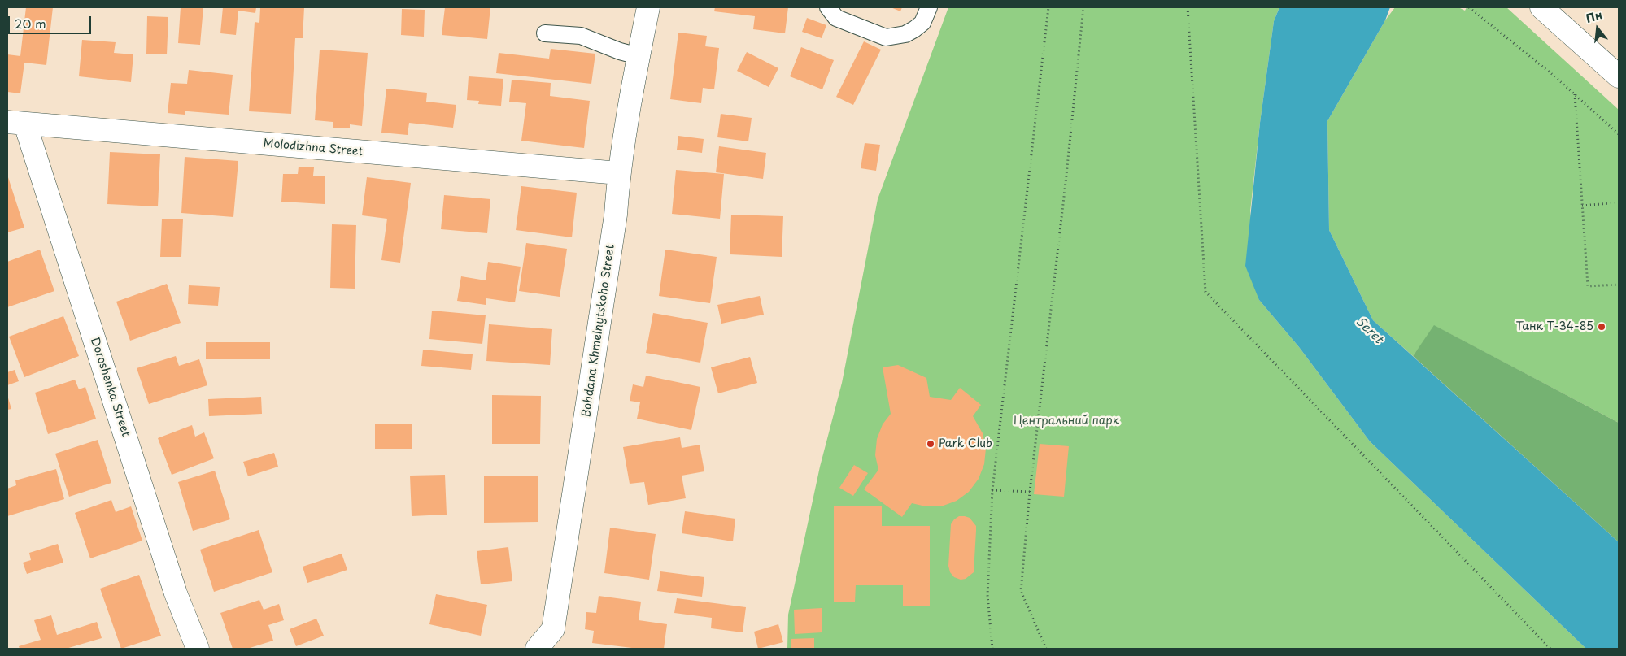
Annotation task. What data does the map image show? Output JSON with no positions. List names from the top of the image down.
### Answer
{
  "streets": {
    "street": ["Molodizhna Street", "Bohdana Khmelnytskoho Street", "Doroshenka Street"]
  },
  "crossings": [
    ["Molodizhna Street", "Bohdana Khmelnytskoho Street"],
    ["Molodizhna Street", "Doroshenka Street"]
  ],
  "water": ["Seret"],
  "parks": ["Центральний парк"],
  "places": ["Танк Т-34-85", "Park Club"],
  "scale_bar": "20 m",
  "north": "top"
}
